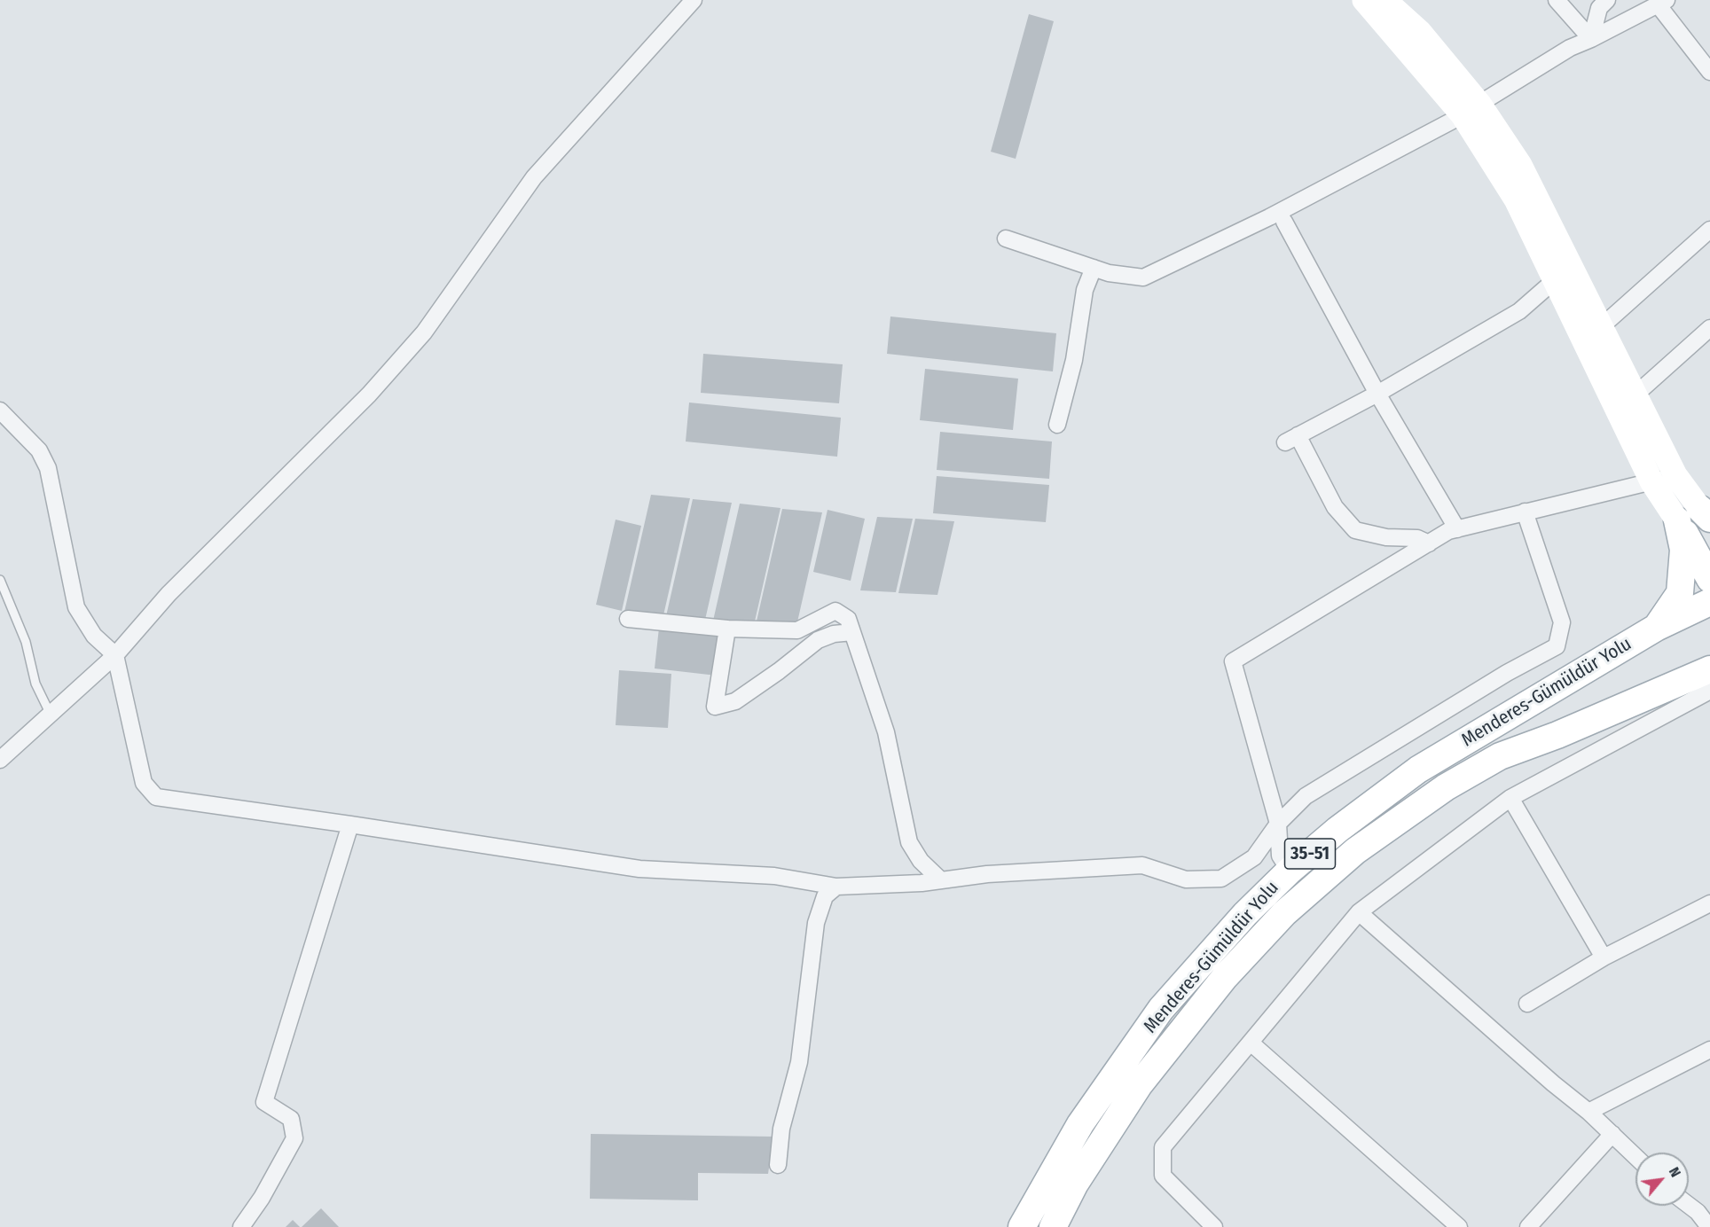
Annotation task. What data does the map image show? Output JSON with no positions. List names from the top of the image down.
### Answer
{
  "streets": {
    "main road": ["Menderes-Gümüldür Yolu", "35-51"]
  },
  "north": "top right"
}
